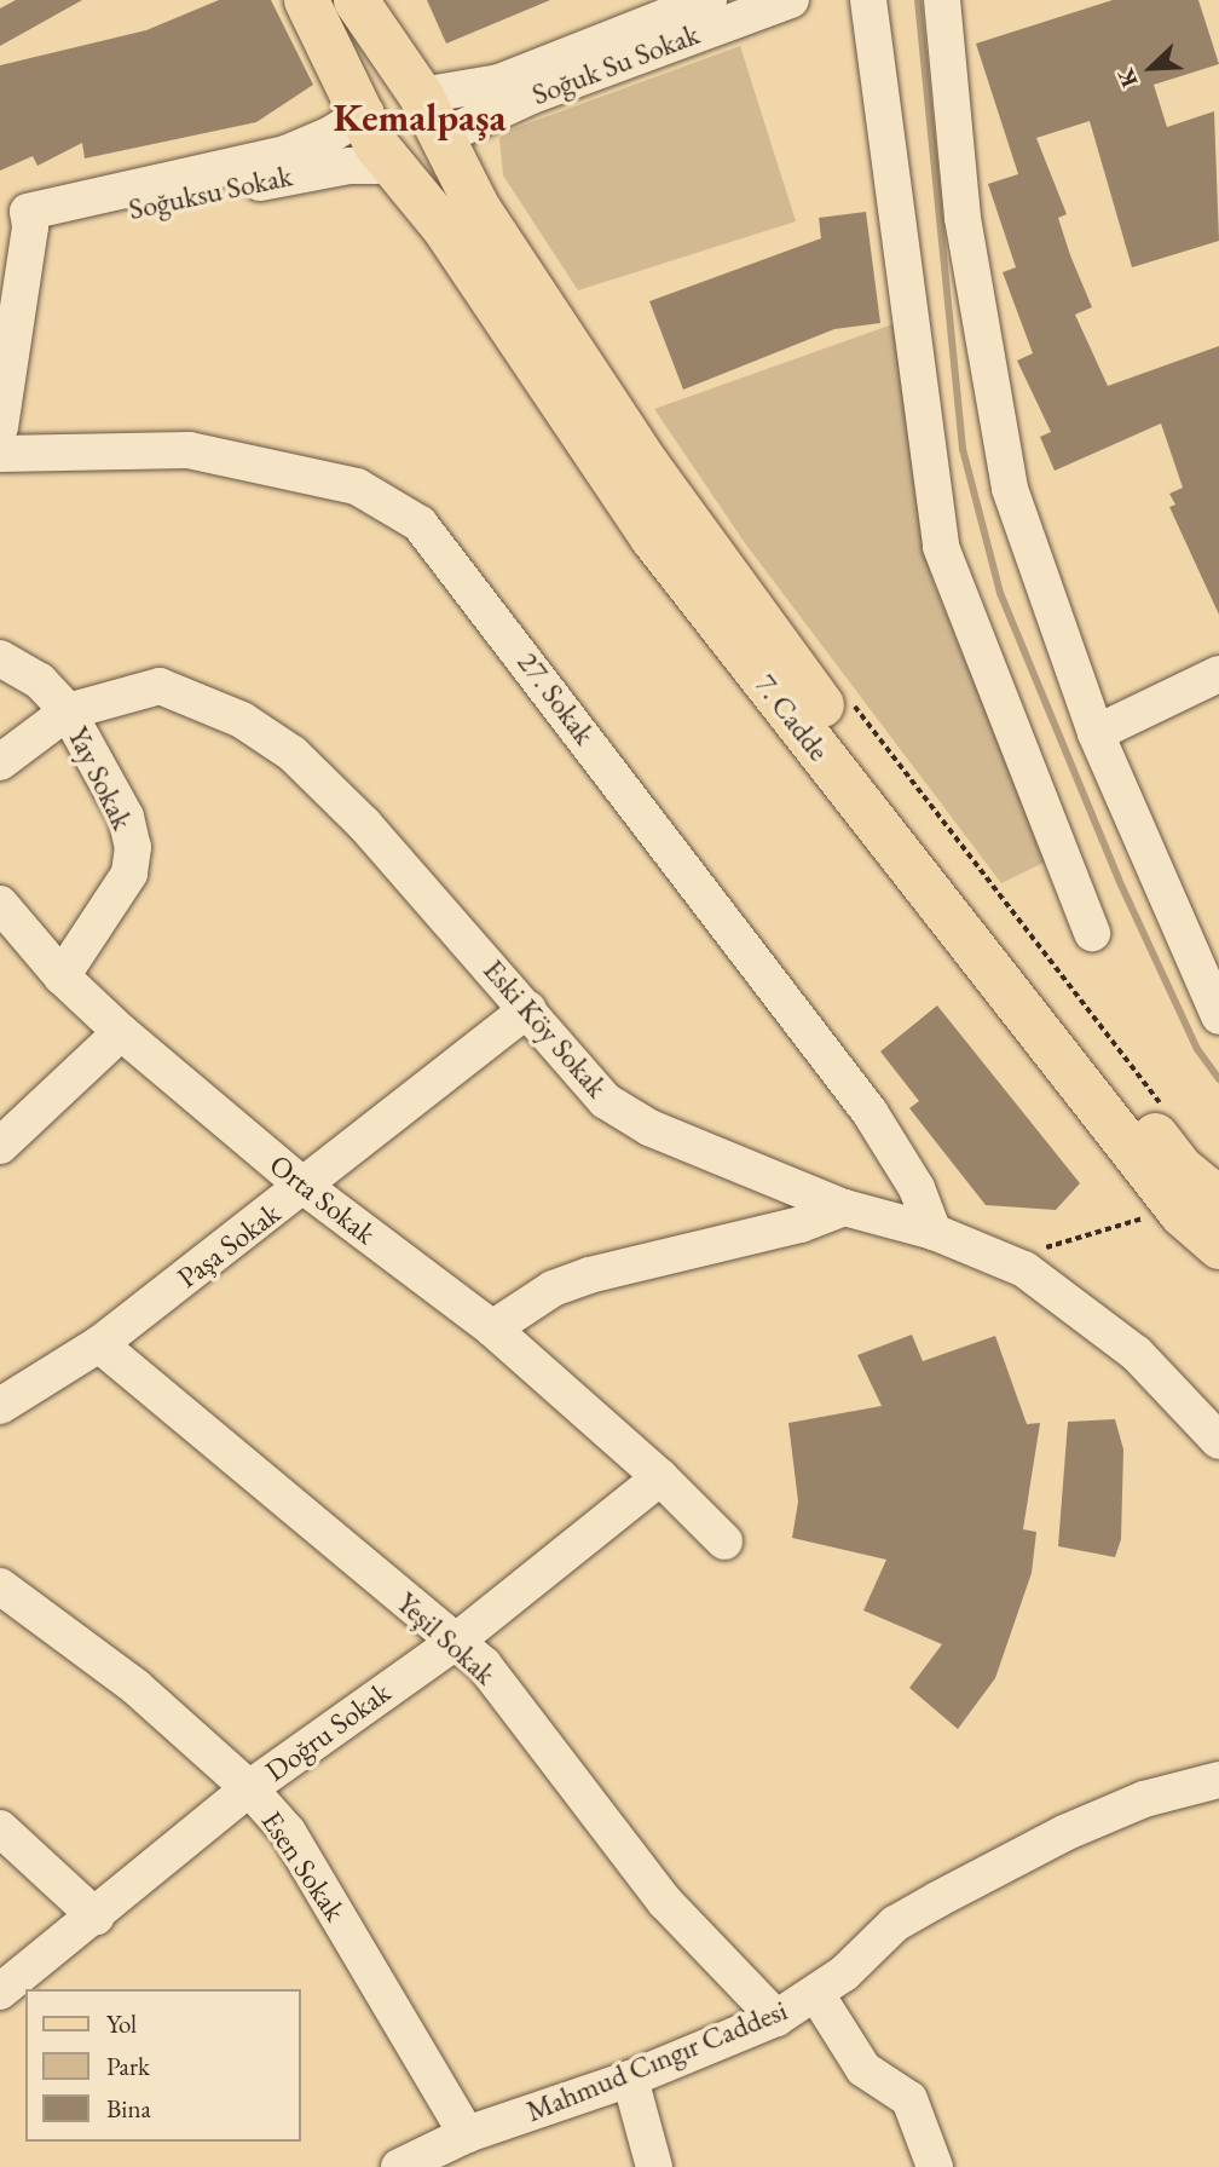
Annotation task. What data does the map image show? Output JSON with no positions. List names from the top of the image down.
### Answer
{
  "streets": {
    "main road": ["7. Cadde"],
    "street": [
      "Soğuk Su Sokak",
      "Soğuksu Sokak",
      "27. Sokak",
      "Yay Sokak",
      "Eski Köy Sokak",
      "Orta Sokak",
      "Paşa Sokak",
      "Yeşil Sokak",
      "Doğru Sokak",
      "Esen Sokak",
      "Mahmud Cıngır Caddesi"
    ]
  },
  "crossings": [
    ["Soğuk Su Sokak", "7. Cadde"],
    ["Soğuksu Sokak", "7. Cadde"],
    ["27. Sokak", "Eski Köy Sokak"],
    ["Yay Sokak", "Eski Köy Sokak"],
    ["Yay Sokak", "Orta Sokak"],
    ["Eski Köy Sokak", "Paşa Sokak"],
    ["Orta Sokak", "Paşa Sokak"],
    ["Orta Sokak", "Doğru Sokak"],
    ["Paşa Sokak", "Yeşil Sokak"],
    ["Yeşil Sokak", "Doğru Sokak"],
    ["Yeşil Sokak", "Mahmud Cıngır Caddesi"],
    ["Doğru Sokak", "Esen Sokak"],
    ["Esen Sokak", "Mahmud Cıngır Caddesi"]
  ],
  "districts": ["Kemalpaşa"],
  "legend": ["Yol", "Park", "Bina"],
  "north": "bottom left"
}
